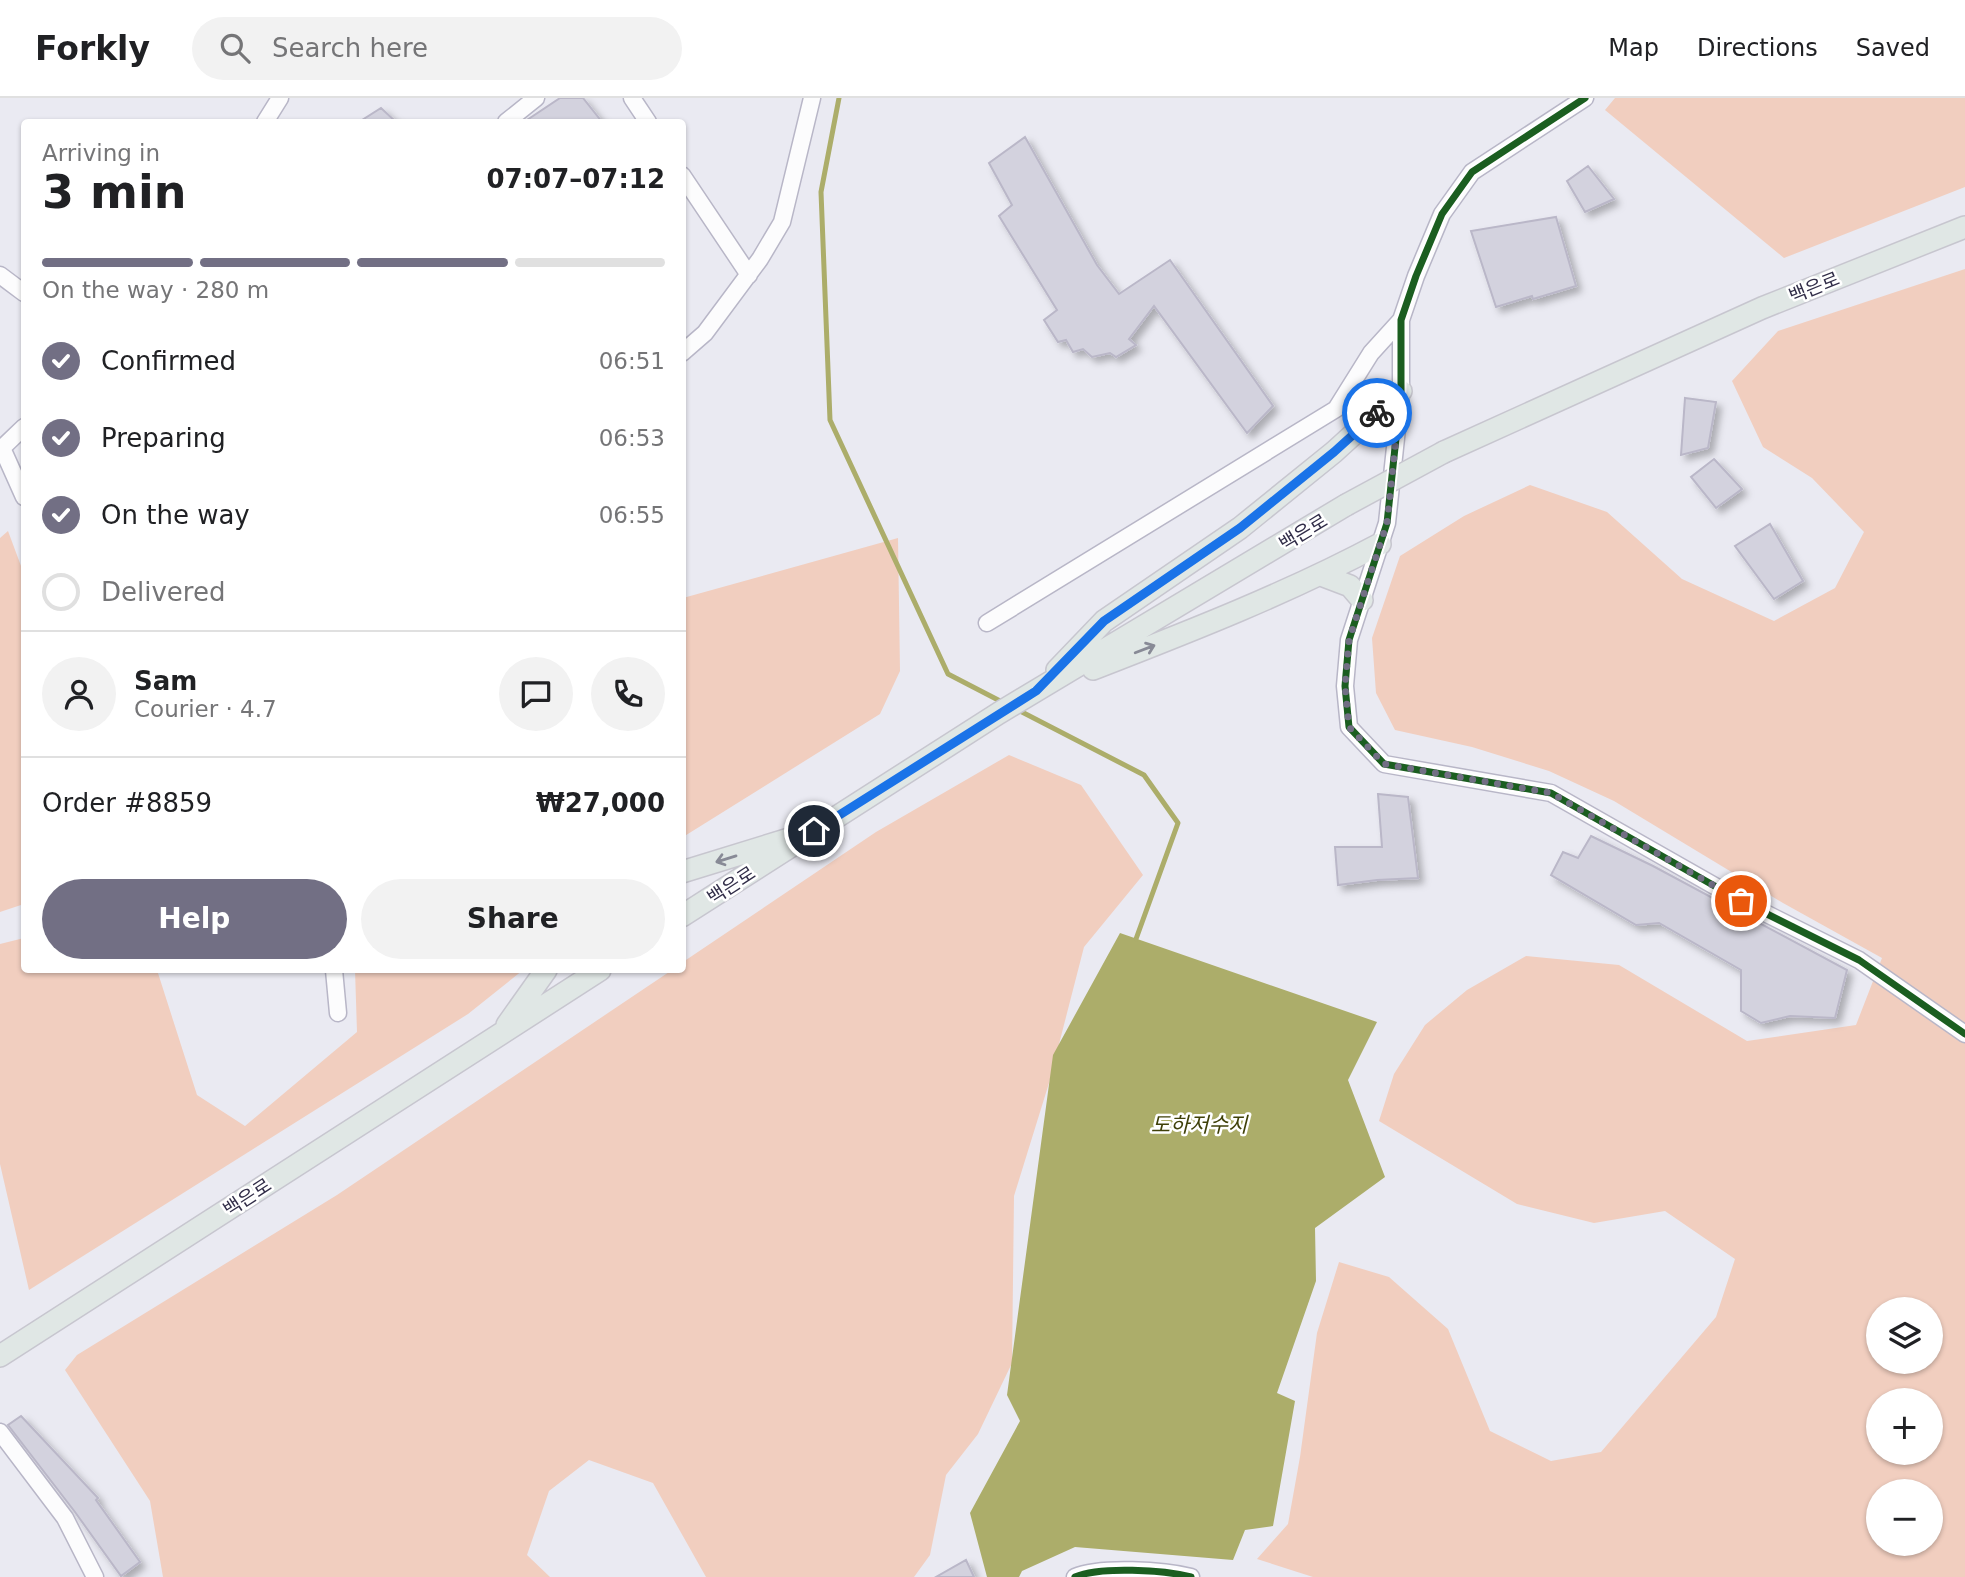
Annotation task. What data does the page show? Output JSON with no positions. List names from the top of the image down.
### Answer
{
  "streets": {
    "main road": ["백은로"]
  },
  "water": ["도하저수지"],
  "page": {
    "header": "Forkly",
    "search": "Search here",
    "nav": ["Map", "Directions", "Saved"],
    "heading": ["3 min", "Arriving in", "07:07–07:12"],
    "panel": [
      "Sam",
      "Courier · 4.7",
      "Order #8859",
      "₩27,000"
    ],
    "bar": "On the way · 280 m",
    "list": [
      ["Confirmed", "06:51"],
      ["Preparing", "06:53"],
      ["On the way", "06:55"],
      "Delivered"
    ],
    "buttons": ["Help", "Share"],
    "map_buttons": ["+", "−"]
  }
}
